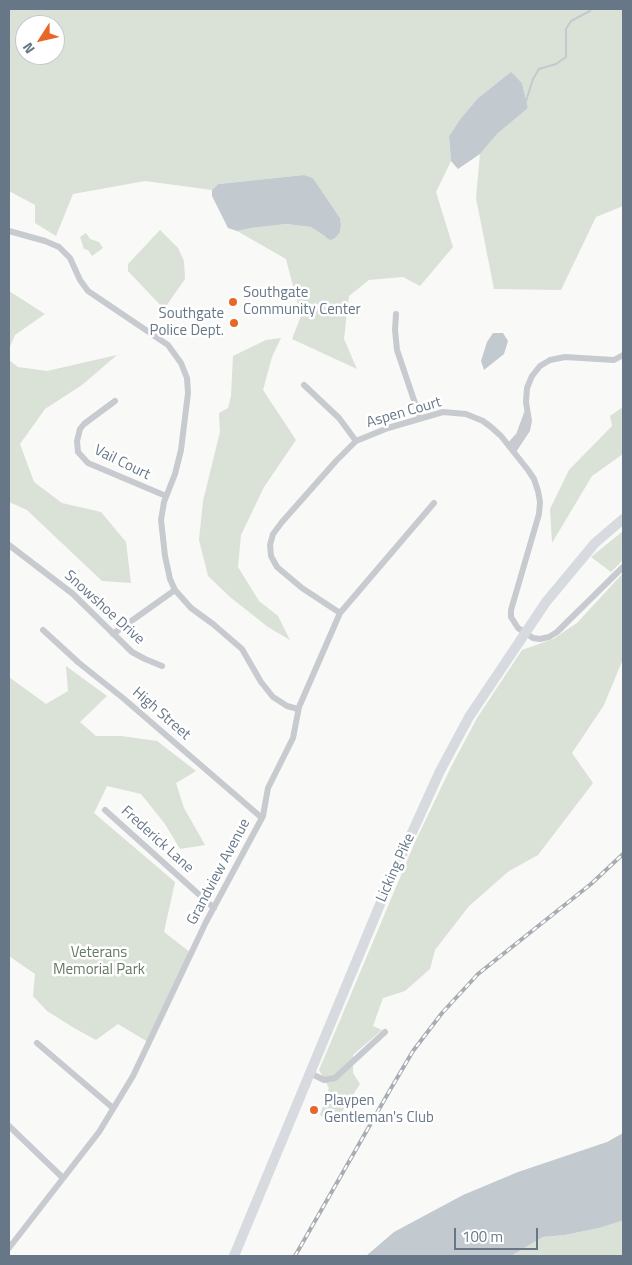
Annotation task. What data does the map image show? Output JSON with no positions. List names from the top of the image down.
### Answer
{
  "streets": {
    "main road": ["Licking Pike"],
    "street": [
      "Aspen Court",
      "Vail Court",
      "Snowshoe Drive",
      "High Street",
      "Frederick Lane",
      "Grandview Avenue"
    ]
  },
  "crossings": [
    ["Aspen Court", "Licking Pike"],
    ["Aspen Court", "Grandview Avenue"],
    ["High Street", "Grandview Avenue"],
    ["Frederick Lane", "Grandview Avenue"]
  ],
  "parks": ["Veterans Memorial Park"],
  "places": ["Southgate Community Center", "Southgate Police Dept.", "Playpen Gentleman's Club"],
  "scale_bar": "100 m",
  "north": "bottom left"
}
